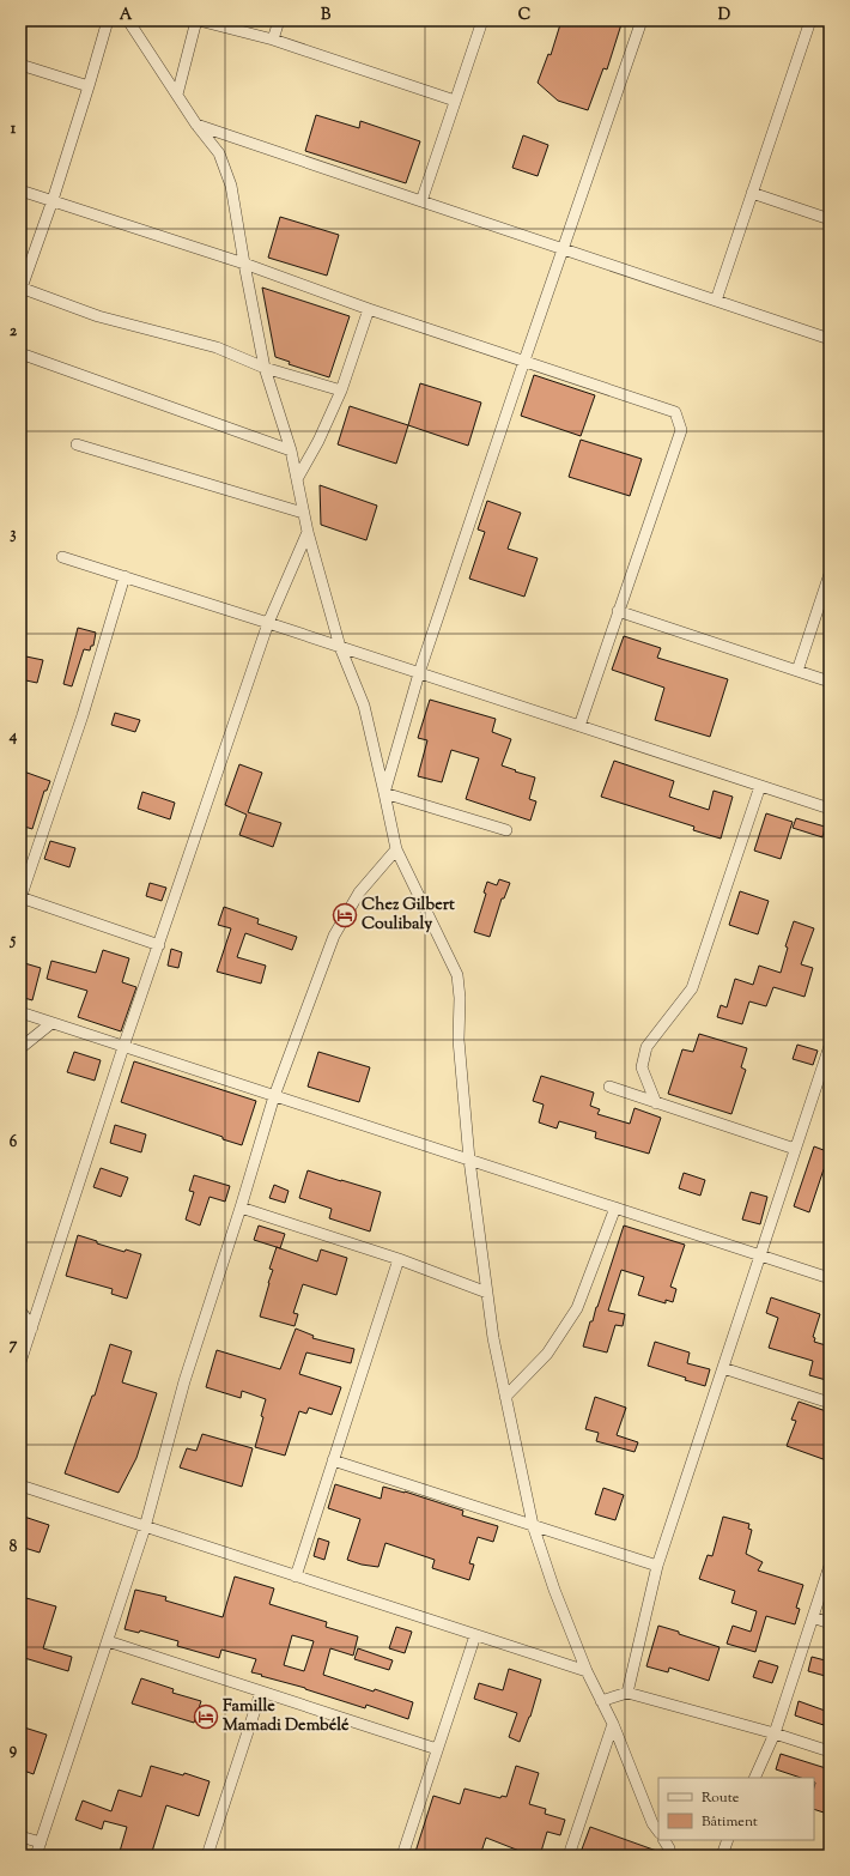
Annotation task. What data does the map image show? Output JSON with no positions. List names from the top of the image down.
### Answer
{
  "places": {
    "hotel": ["Chez Gilbert Coulibaly", "Famille Mamadi Dembélé"]
  },
  "legend": ["Route", "Bâtiment"],
  "grid": {
    "columns": [
      "A",
      "B",
      "C",
      "D"
    ],
    "rows": [
      "1",
      "2",
      "3",
      "4",
      "5",
      "6",
      "7",
      "8",
      "9"
    ]
  }
}
